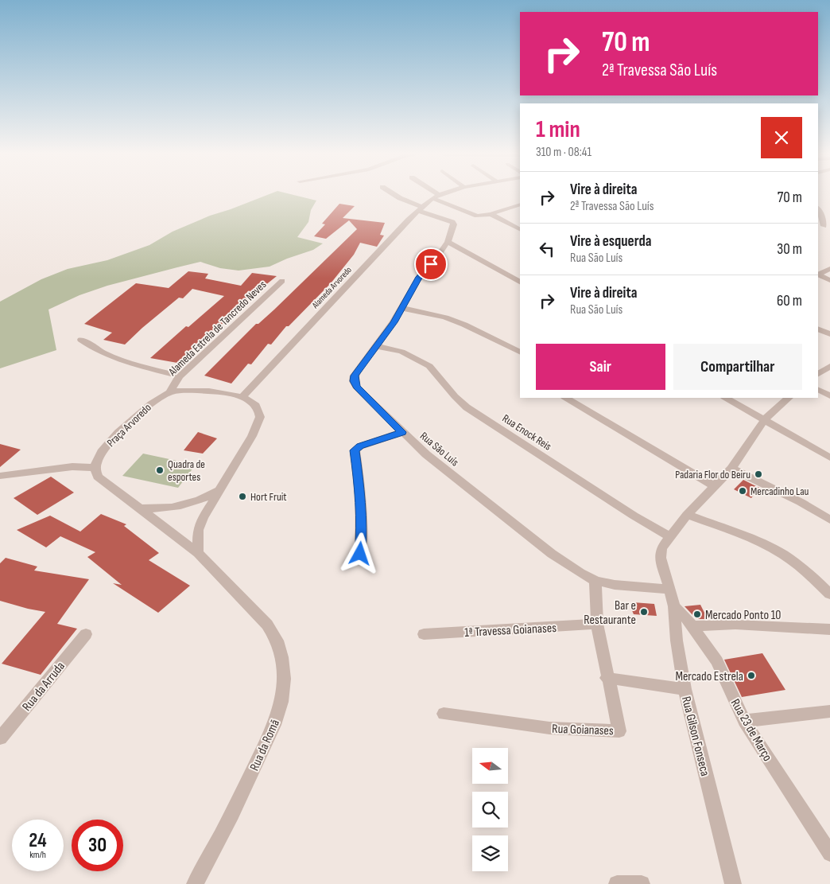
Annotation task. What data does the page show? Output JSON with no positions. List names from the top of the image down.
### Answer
{
  "streets": {
    "street": [
      "Alameda Arvoredo",
      "Alameda Estrela de Tancredo Neves",
      "Praça Arvoredo",
      "Rua Enock Reis",
      "Rua São Luís",
      "1ª Travessa Goianases",
      "Rua da Arruda",
      "Rua Goianases",
      "Rua 23 de Março",
      "Rua Gilson Fonseca",
      "Rua da Romã"
    ]
  },
  "crossings": [
    ["Alameda Arvoredo", "Alameda Estrela de Tancredo Neves"],
    ["Alameda Arvoredo", "Praça Arvoredo"],
    ["Alameda Arvoredo", "Rua São Luís"],
    ["Alameda Estrela de Tancredo Neves", "Praça Arvoredo"],
    ["Rua Enock Reis", "Rua São Luís"],
    ["Rua Enock Reis", "Rua Gilson Fonseca"],
    ["Rua São Luís", "Rua Goianases"],
    ["Rua São Luís", "Rua Gilson Fonseca"],
    ["1ª Travessa Goianases", "Rua Goianases"],
    ["Rua 23 de Março", "Rua Gilson Fonseca"]
  ],
  "places": [
    "Quadra de esportes",
    "Padaria Flor do Beiru",
    "Mercadinho Lau",
    "Hort Fruit",
    "Bar e Restaurante",
    "Mercado Ponto 10",
    "Mercado Estrela"
  ],
  "north": "left",
  "page": {
    "turn": ["70 m", "2ª Travessa São Luís"],
    "heading": ["1 min", "310 m · 08:41"],
    "list": [
      {
        "name": "Vire à direita",
        "note": "2ª Travessa São Luís",
        "value": "70 m"
      },
      {
        "name": "Vire à esquerda",
        "note": "Rua São Luís",
        "value": "30 m"
      },
      {
        "name": "Vire à direita",
        "note": "Rua São Luís",
        "value": "60 m"
      }
    ],
    "buttons": ["Sair", "Compartilhar"],
    "speed": "24 km/h",
    "limit": "30"
  }
}
